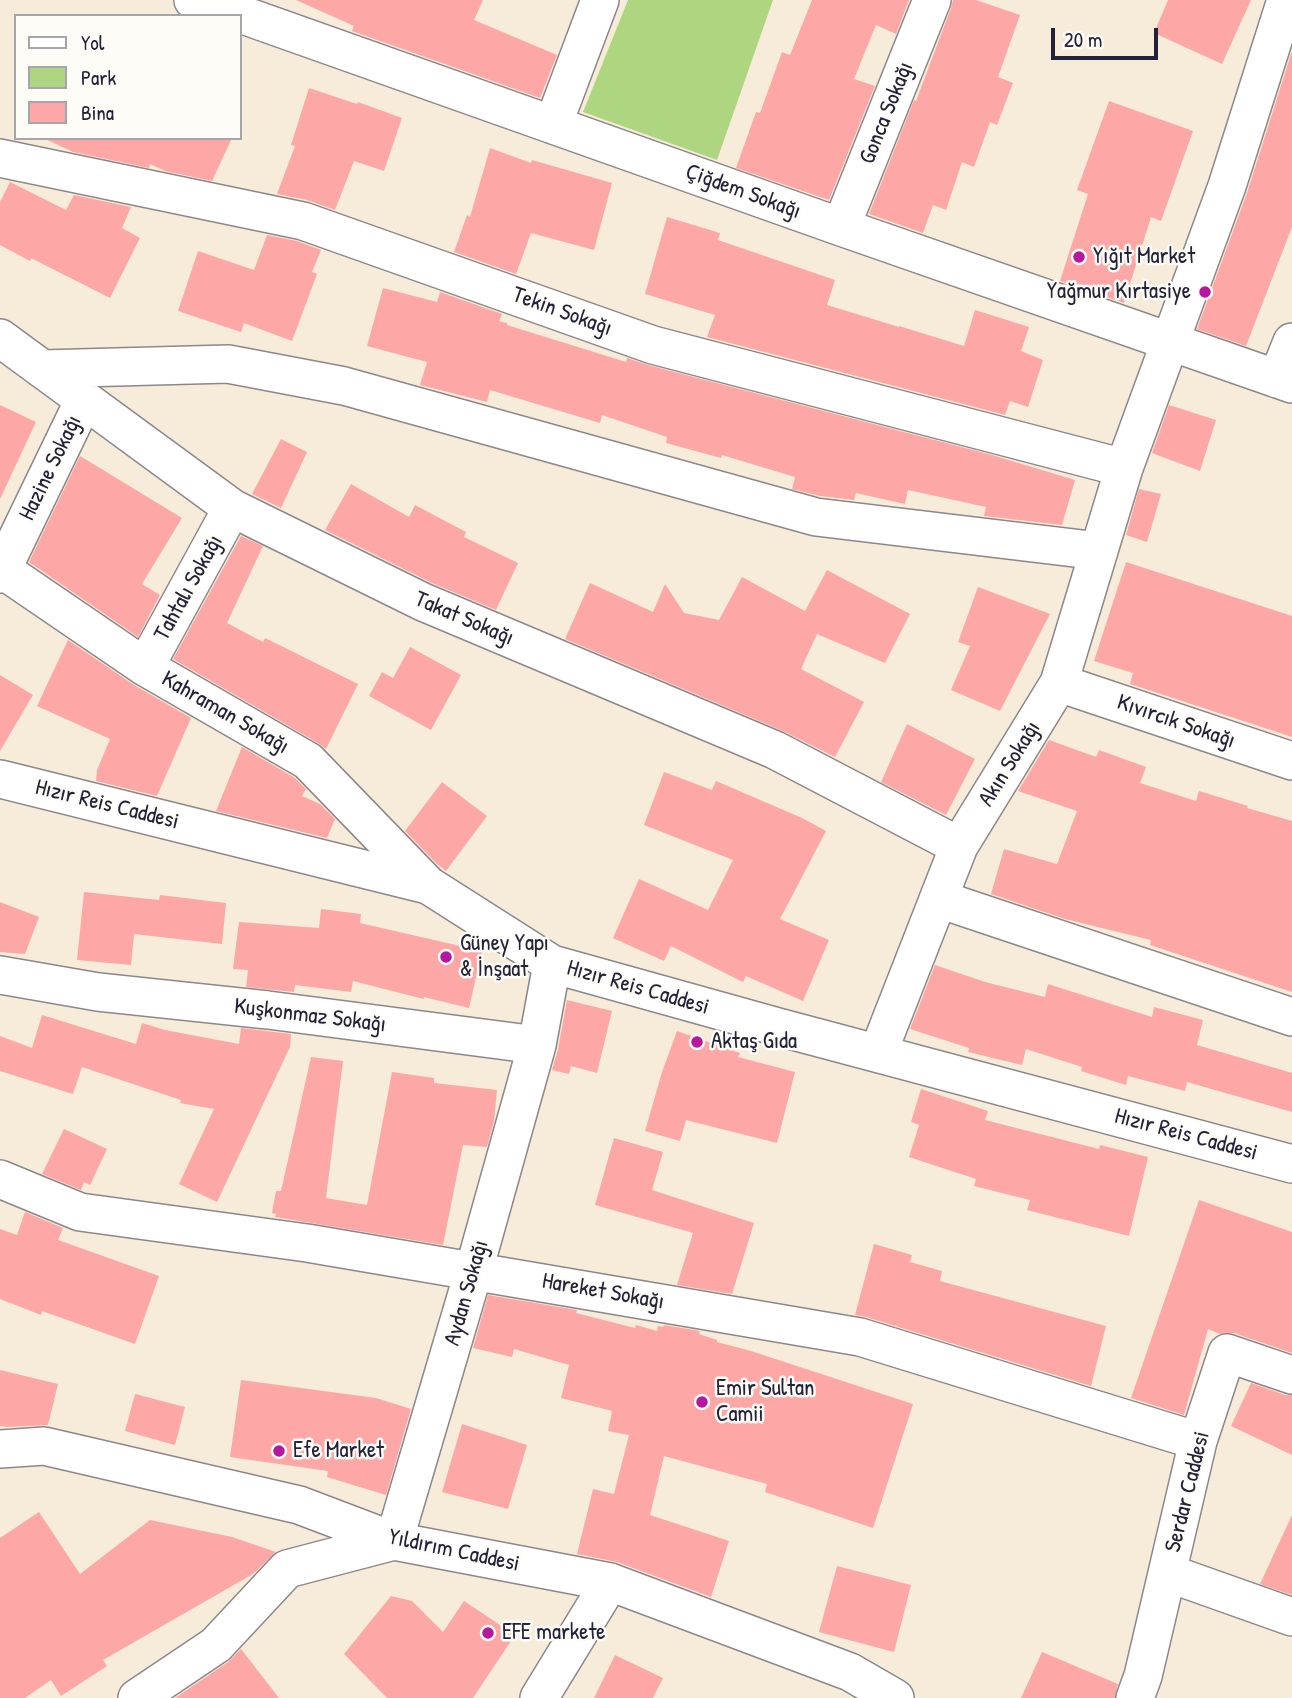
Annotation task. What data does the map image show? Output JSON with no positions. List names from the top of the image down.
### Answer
{
  "streets": {
    "street": [
      "Gonca Sokağı",
      "Çiğdem Sokağı",
      "Tekin Sokağı",
      "Hazine Sokağı",
      "Tahtalı Sokağı",
      "Takat Sokağı",
      "Kahraman Sokağı",
      "Kıvırcık Sokağı",
      "Akın Sokağı",
      "Hızır Reis Caddesi",
      "Kuşkonmaz Sokağı",
      "Hareket Sokağı",
      "Aydan Sokağı",
      "Serdar Caddesi",
      "Yıldırım Caddesi"
    ]
  },
  "crossings": [
    ["Gonca Sokağı", "Çiğdem Sokağı"],
    ["Çiğdem Sokağı", "Akın Sokağı"],
    ["Tekin Sokağı", "Akın Sokağı"],
    ["Hazine Sokağı", "Takat Sokağı"],
    ["Hazine Sokağı", "Kahraman Sokağı"],
    ["Tahtalı Sokağı", "Takat Sokağı"],
    ["Tahtalı Sokağı", "Kahraman Sokağı"],
    ["Takat Sokağı", "Akın Sokağı"],
    ["Kahraman Sokağı", "Hızır Reis Caddesi"],
    ["Kıvırcık Sokağı", "Akın Sokağı"],
    ["Akın Sokağı", "Hızır Reis Caddesi"],
    ["Kuşkonmaz Sokağı", "Aydan Sokağı"],
    ["Hareket Sokağı", "Aydan Sokağı"],
    ["Hareket Sokağı", "Serdar Caddesi"],
    ["Aydan Sokağı", "Yıldırım Caddesi"]
  ],
  "places": [
    "Yığıt Market",
    "Yağmur Kırtasiye",
    "Güney Yapı & İnşaat",
    "Aktaş Gıda",
    "Emir Sultan Camii",
    "Efe Market",
    "EFE markete"
  ],
  "legend": ["Yol", "Park", "Bina"],
  "scale_bar": "20 m"
}
